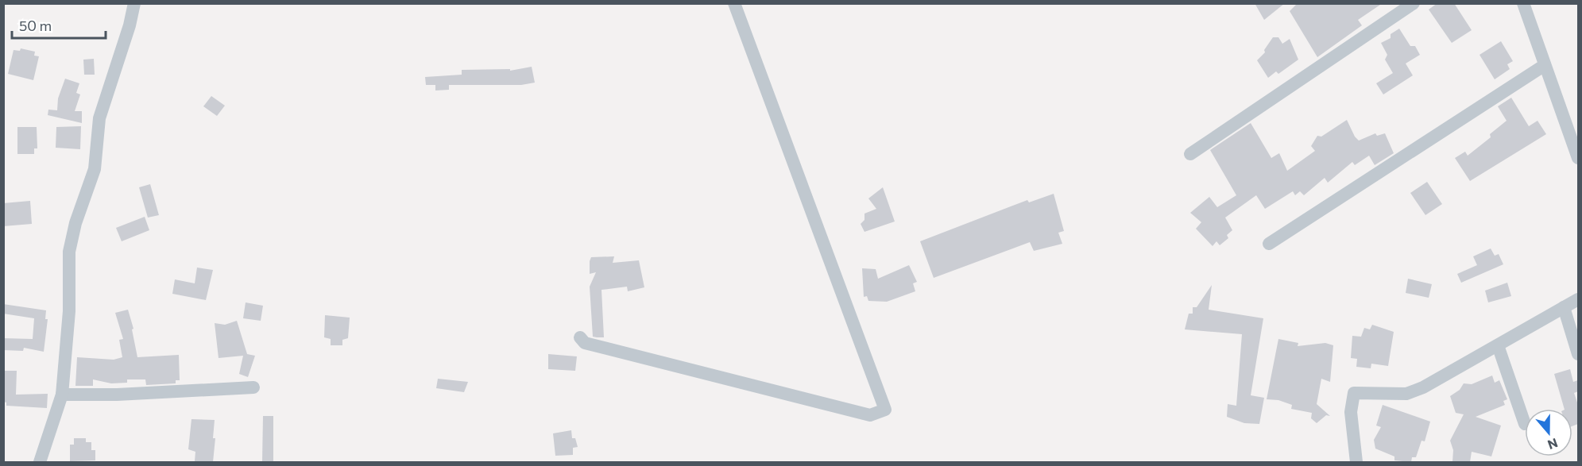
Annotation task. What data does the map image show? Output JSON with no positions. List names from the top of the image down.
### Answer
{
  "scale_bar": "50 m",
  "north": "bottom"
}
